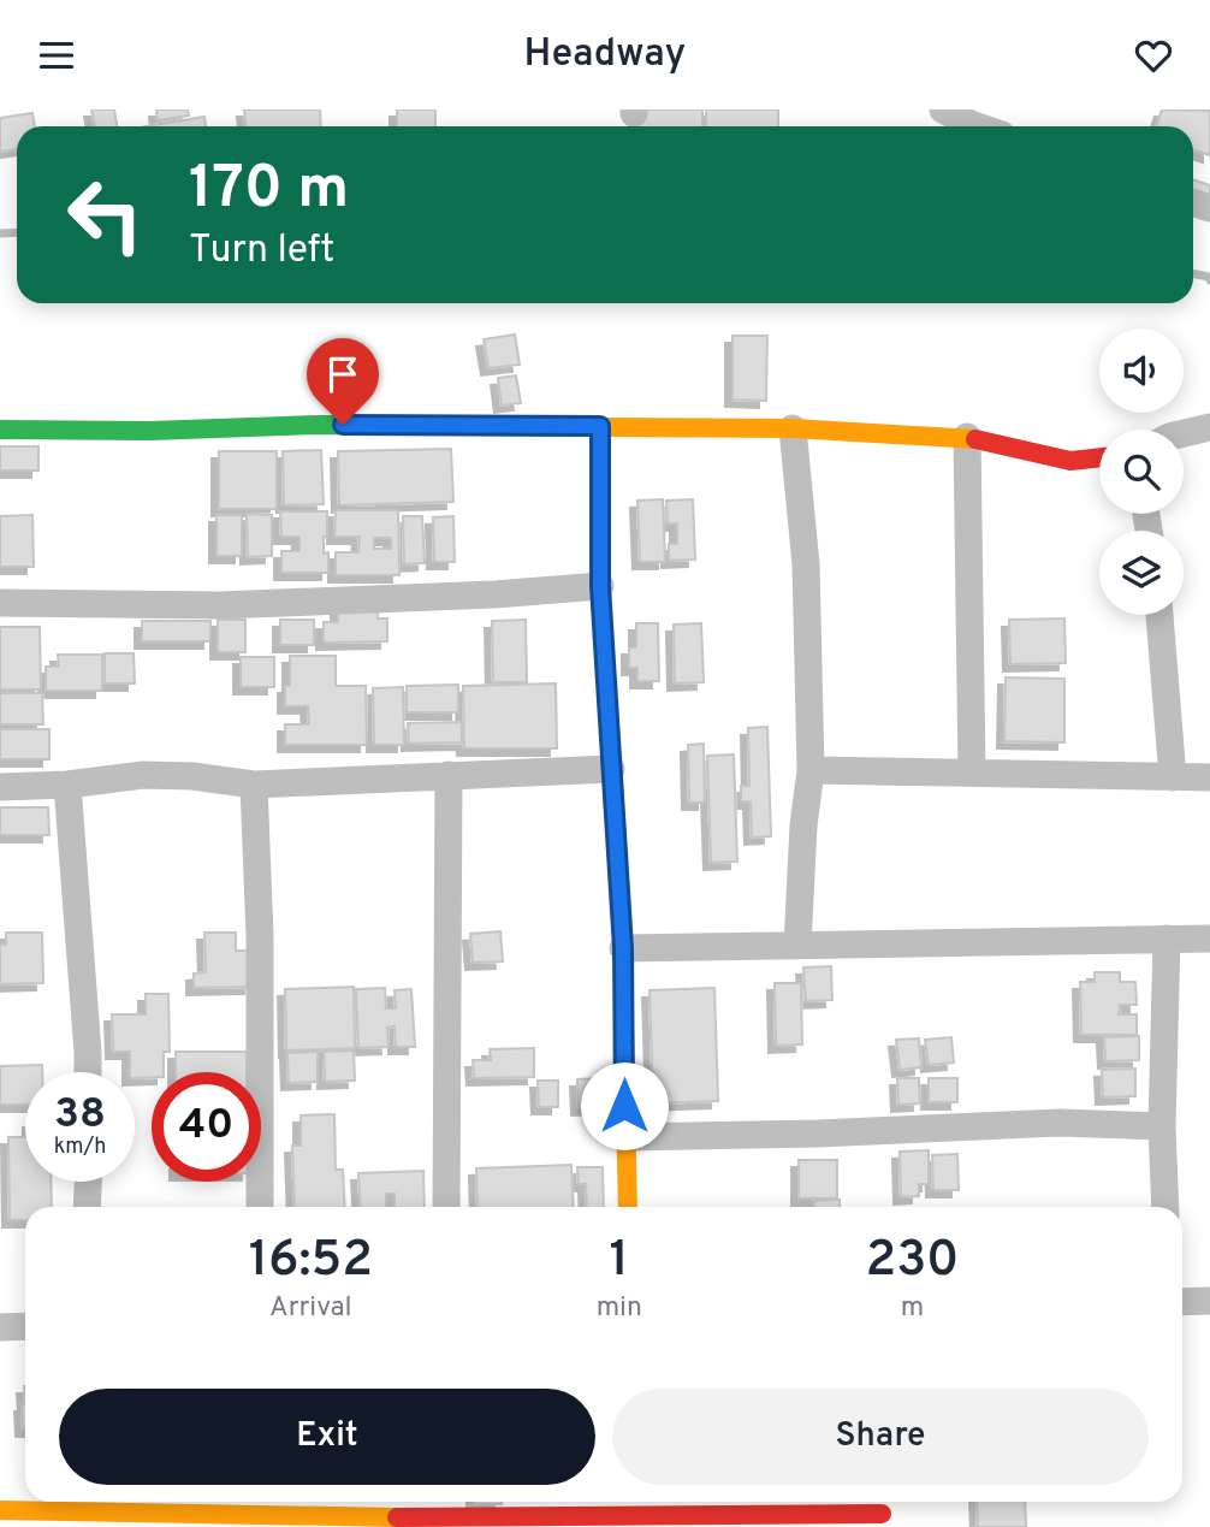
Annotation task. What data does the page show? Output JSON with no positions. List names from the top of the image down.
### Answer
{
  "page": {
    "header": "Headway",
    "turn": ["170 m", "Turn left"],
    "speed": "38 km/h",
    "limit": "40",
    "eta": [
      "16:52",
      "Arrival",
      "1",
      "min",
      "230",
      "m"
    ],
    "buttons": ["Exit", "Share"]
  }
}
